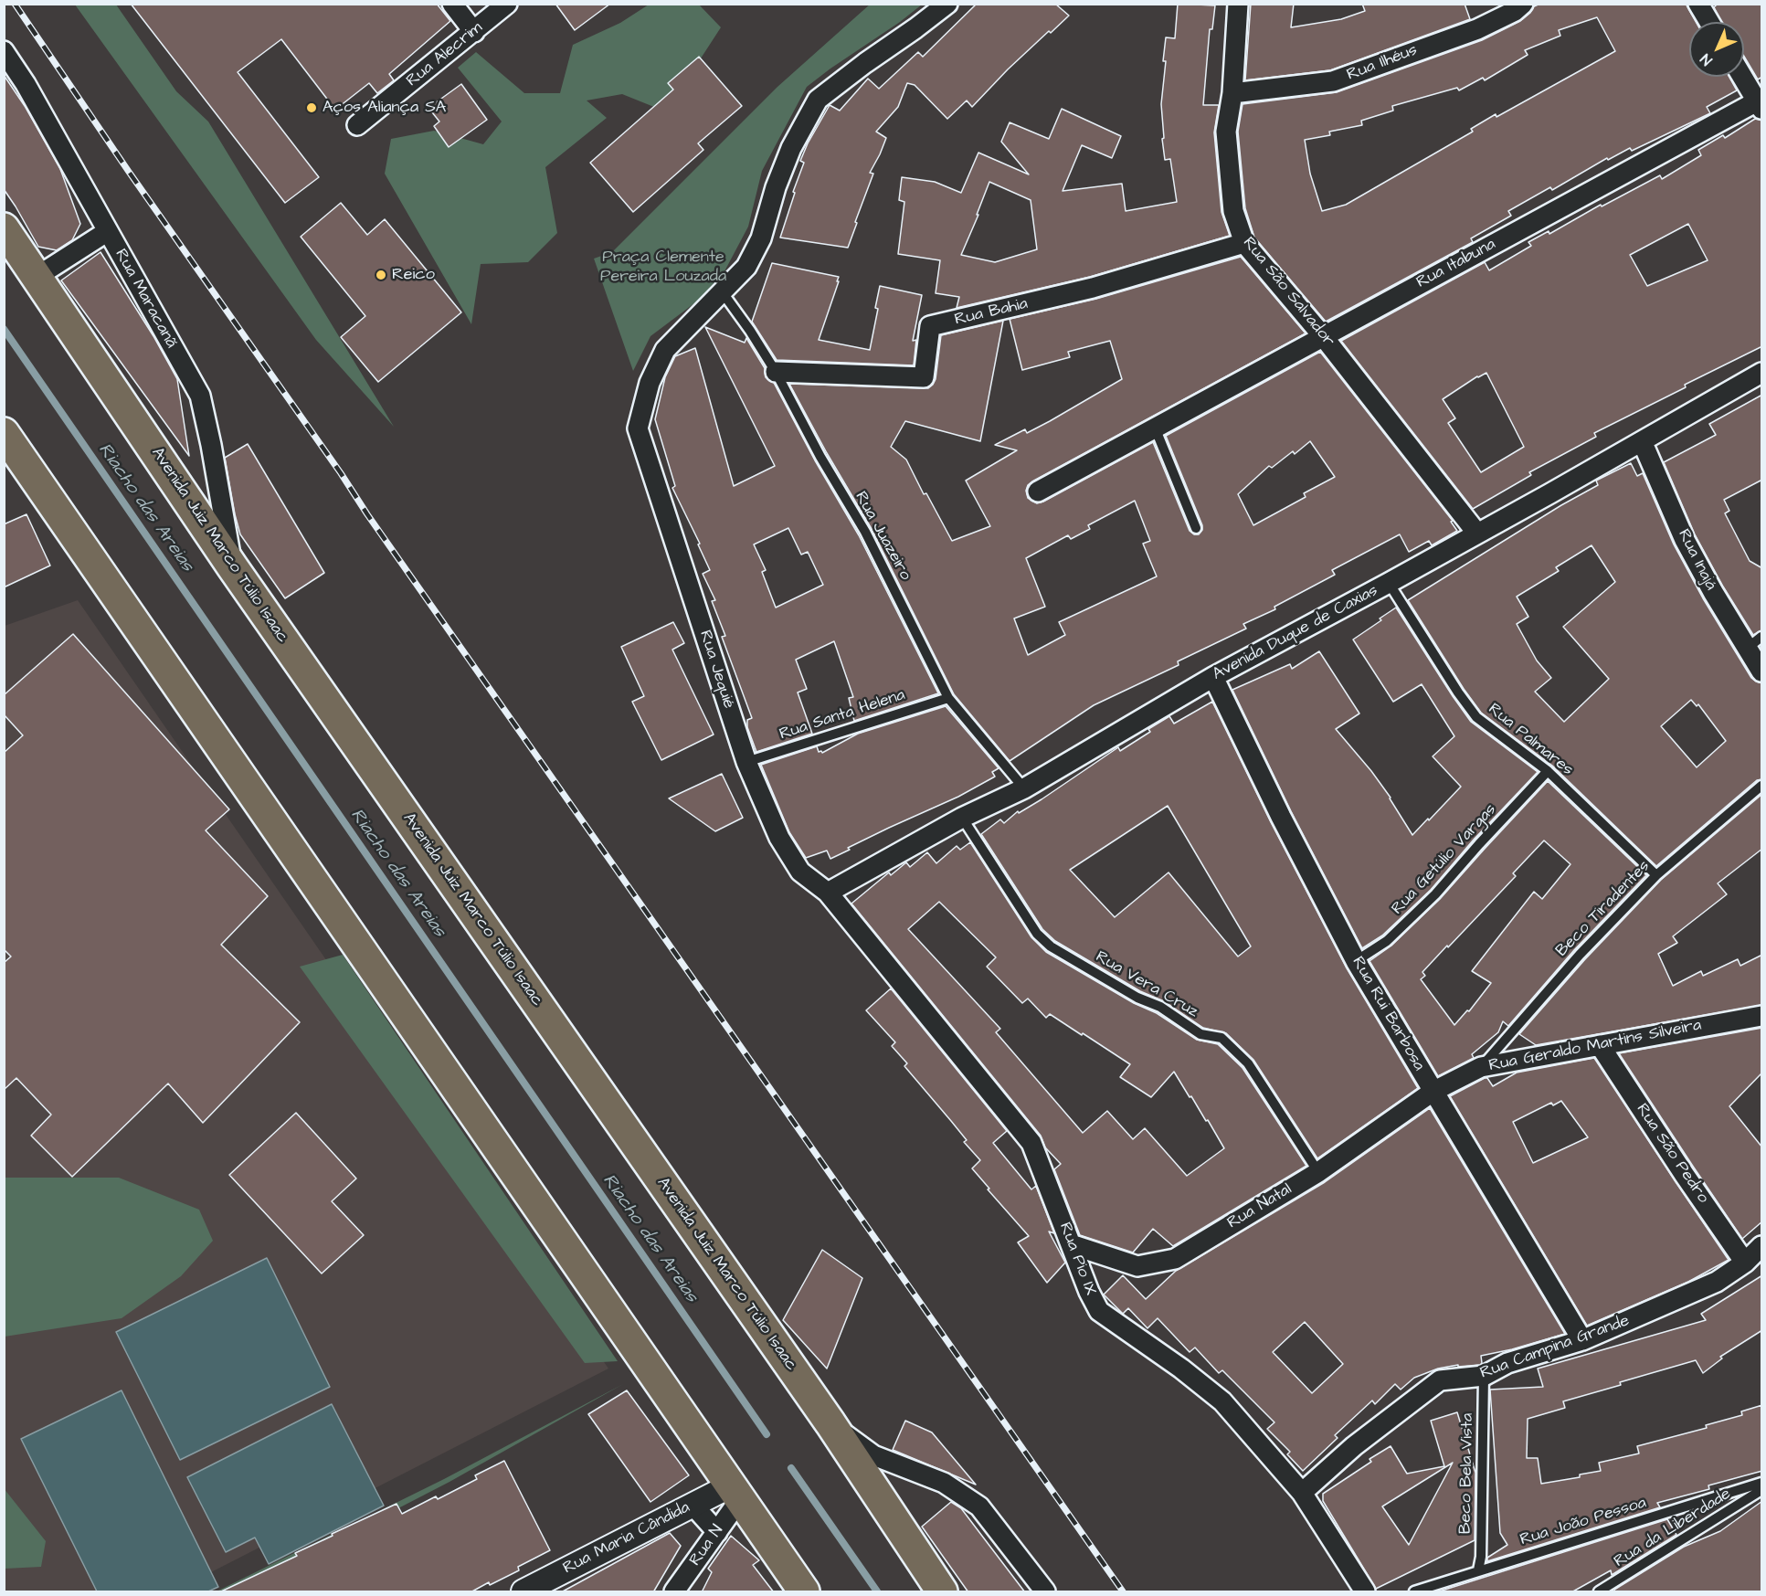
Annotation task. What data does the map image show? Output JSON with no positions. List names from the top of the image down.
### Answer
{
  "streets": {
    "main road": ["Avenida Juiz Marco Túlio Isaac"],
    "street": [
      "Rua Alecrim",
      "Rua Ilhéus",
      "Rua Itabuna",
      "Rua São Salvador",
      "Rua Maracanã",
      "Rua Bahia",
      "Rua Inajá",
      "Avenida Duque de Caxias",
      "Rua Jequié",
      "Rua Rui Barbosa",
      "Rua Geraldo Martins Silveira",
      "Rua São Pedro",
      "Rua Natal",
      "Rua Pio IX",
      "Rua Campina Grande",
      "Rua Maria Cândida",
      "Rua N"
    ],
    "lane": [
      "Rua Juazeiro",
      "Rua Santa Helena",
      "Rua Palmares",
      "Rua Getúlio Vargas",
      "Beco Tiradentes",
      "Rua Vera Cruz",
      "Beco Bela Vista",
      "Rua João Pessoa",
      "Rua da Liberdade"
    ]
  },
  "crossings": [
    ["Rua Ilhéus", "Rua São Salvador"],
    ["Rua Itabuna", "Rua São Salvador"],
    ["Rua São Salvador", "Rua Bahia"],
    ["Rua São Salvador", "Avenida Duque de Caxias"],
    ["Rua Maracanã", "Avenida Juiz Marco Túlio Isaac"],
    ["Rua Bahia", "Rua Juazeiro"],
    ["Rua Juazeiro", "Avenida Duque de Caxias"],
    ["Rua Juazeiro", "Rua Jequié"],
    ["Rua Juazeiro", "Rua Santa Helena"],
    ["Rua Inajá", "Avenida Duque de Caxias"],
    ["Avenida Duque de Caxias", "Rua Jequié"],
    ["Avenida Duque de Caxias", "Rua Palmares"],
    ["Avenida Duque de Caxias", "Rua Vera Cruz"],
    ["Avenida Duque de Caxias", "Rua Rui Barbosa"],
    ["Avenida Duque de Caxias", "Rua Pio IX"],
    ["Rua Jequié", "Rua Santa Helena"],
    ["Rua Jequié", "Rua Pio IX"],
    ["Rua Palmares", "Rua Getúlio Vargas"],
    ["Rua Palmares", "Beco Tiradentes"],
    ["Rua Getúlio Vargas", "Rua Rui Barbosa"],
    ["Beco Tiradentes", "Rua Geraldo Martins Silveira"],
    ["Rua Vera Cruz", "Rua Natal"],
    ["Rua Rui Barbosa", "Rua Geraldo Martins Silveira"],
    ["Rua Rui Barbosa", "Rua Natal"],
    ["Rua Rui Barbosa", "Rua Campina Grande"],
    ["Rua Geraldo Martins Silveira", "Rua São Pedro"],
    ["Rua Geraldo Martins Silveira", "Rua Natal"],
    ["Rua São Pedro", "Rua Campina Grande"],
    ["Rua Natal", "Rua Pio IX"],
    ["Rua Pio IX", "Rua Campina Grande"],
    ["Rua Campina Grande", "Beco Bela Vista"],
    ["Beco Bela Vista", "Rua João Pessoa"],
    ["Rua Maria Cândida", "Rua N"]
  ],
  "water": ["Riacho das Areias"],
  "parks": ["Praça Clemente Pereira Louzada"],
  "places": ["Aços Aliança SA", "Reico"],
  "north": "bottom left"
}
